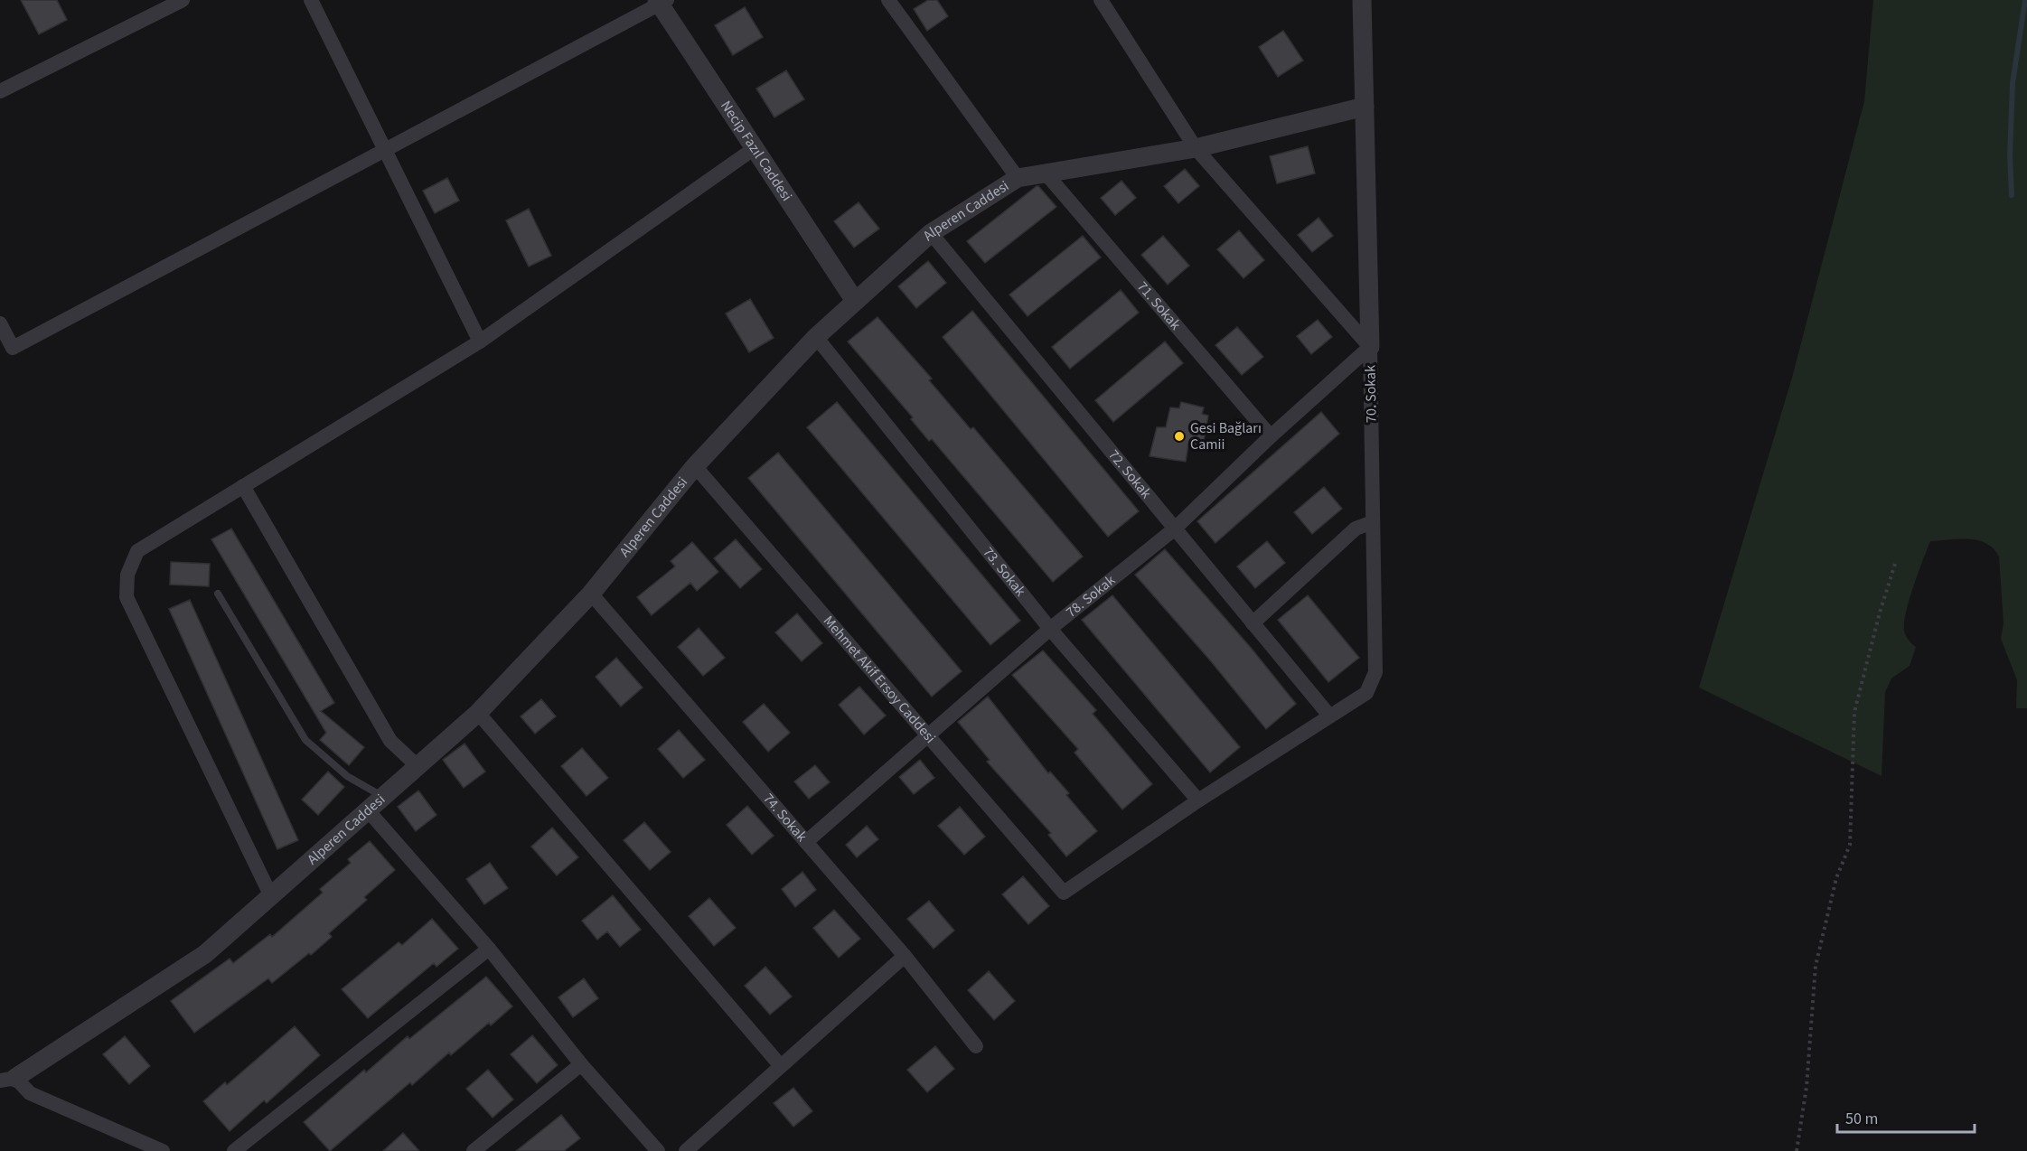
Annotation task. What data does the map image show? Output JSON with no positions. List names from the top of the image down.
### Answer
{
  "streets": {
    "street": [
      "Necip Fazıl Caddesi",
      "Alperen Caddesi",
      "71. Sokak",
      "70. Sokak",
      "72. Sokak",
      "73. Sokak",
      "78. Sokak",
      "Mehmet Akif Ersoy Caddesi",
      "74. Sokak"
    ]
  },
  "crossings": [
    ["Necip Fazıl Caddesi", "Alperen Caddesi"],
    ["Alperen Caddesi", "71. Sokak"],
    ["Alperen Caddesi", "70. Sokak"],
    ["Alperen Caddesi", "72. Sokak"],
    ["Alperen Caddesi", "73. Sokak"],
    ["Alperen Caddesi", "Mehmet Akif Ersoy Caddesi"],
    ["Alperen Caddesi", "74. Sokak"],
    ["71. Sokak", "78. Sokak"],
    ["70. Sokak", "72. Sokak"],
    ["70. Sokak", "78. Sokak"],
    ["72. Sokak", "78. Sokak"],
    ["73. Sokak", "78. Sokak"],
    ["73. Sokak", "Mehmet Akif Ersoy Caddesi"],
    ["78. Sokak", "Mehmet Akif Ersoy Caddesi"],
    ["78. Sokak", "74. Sokak"]
  ],
  "places": ["Gesi Bağları Camii"],
  "scale_bar": "50 m"
}
